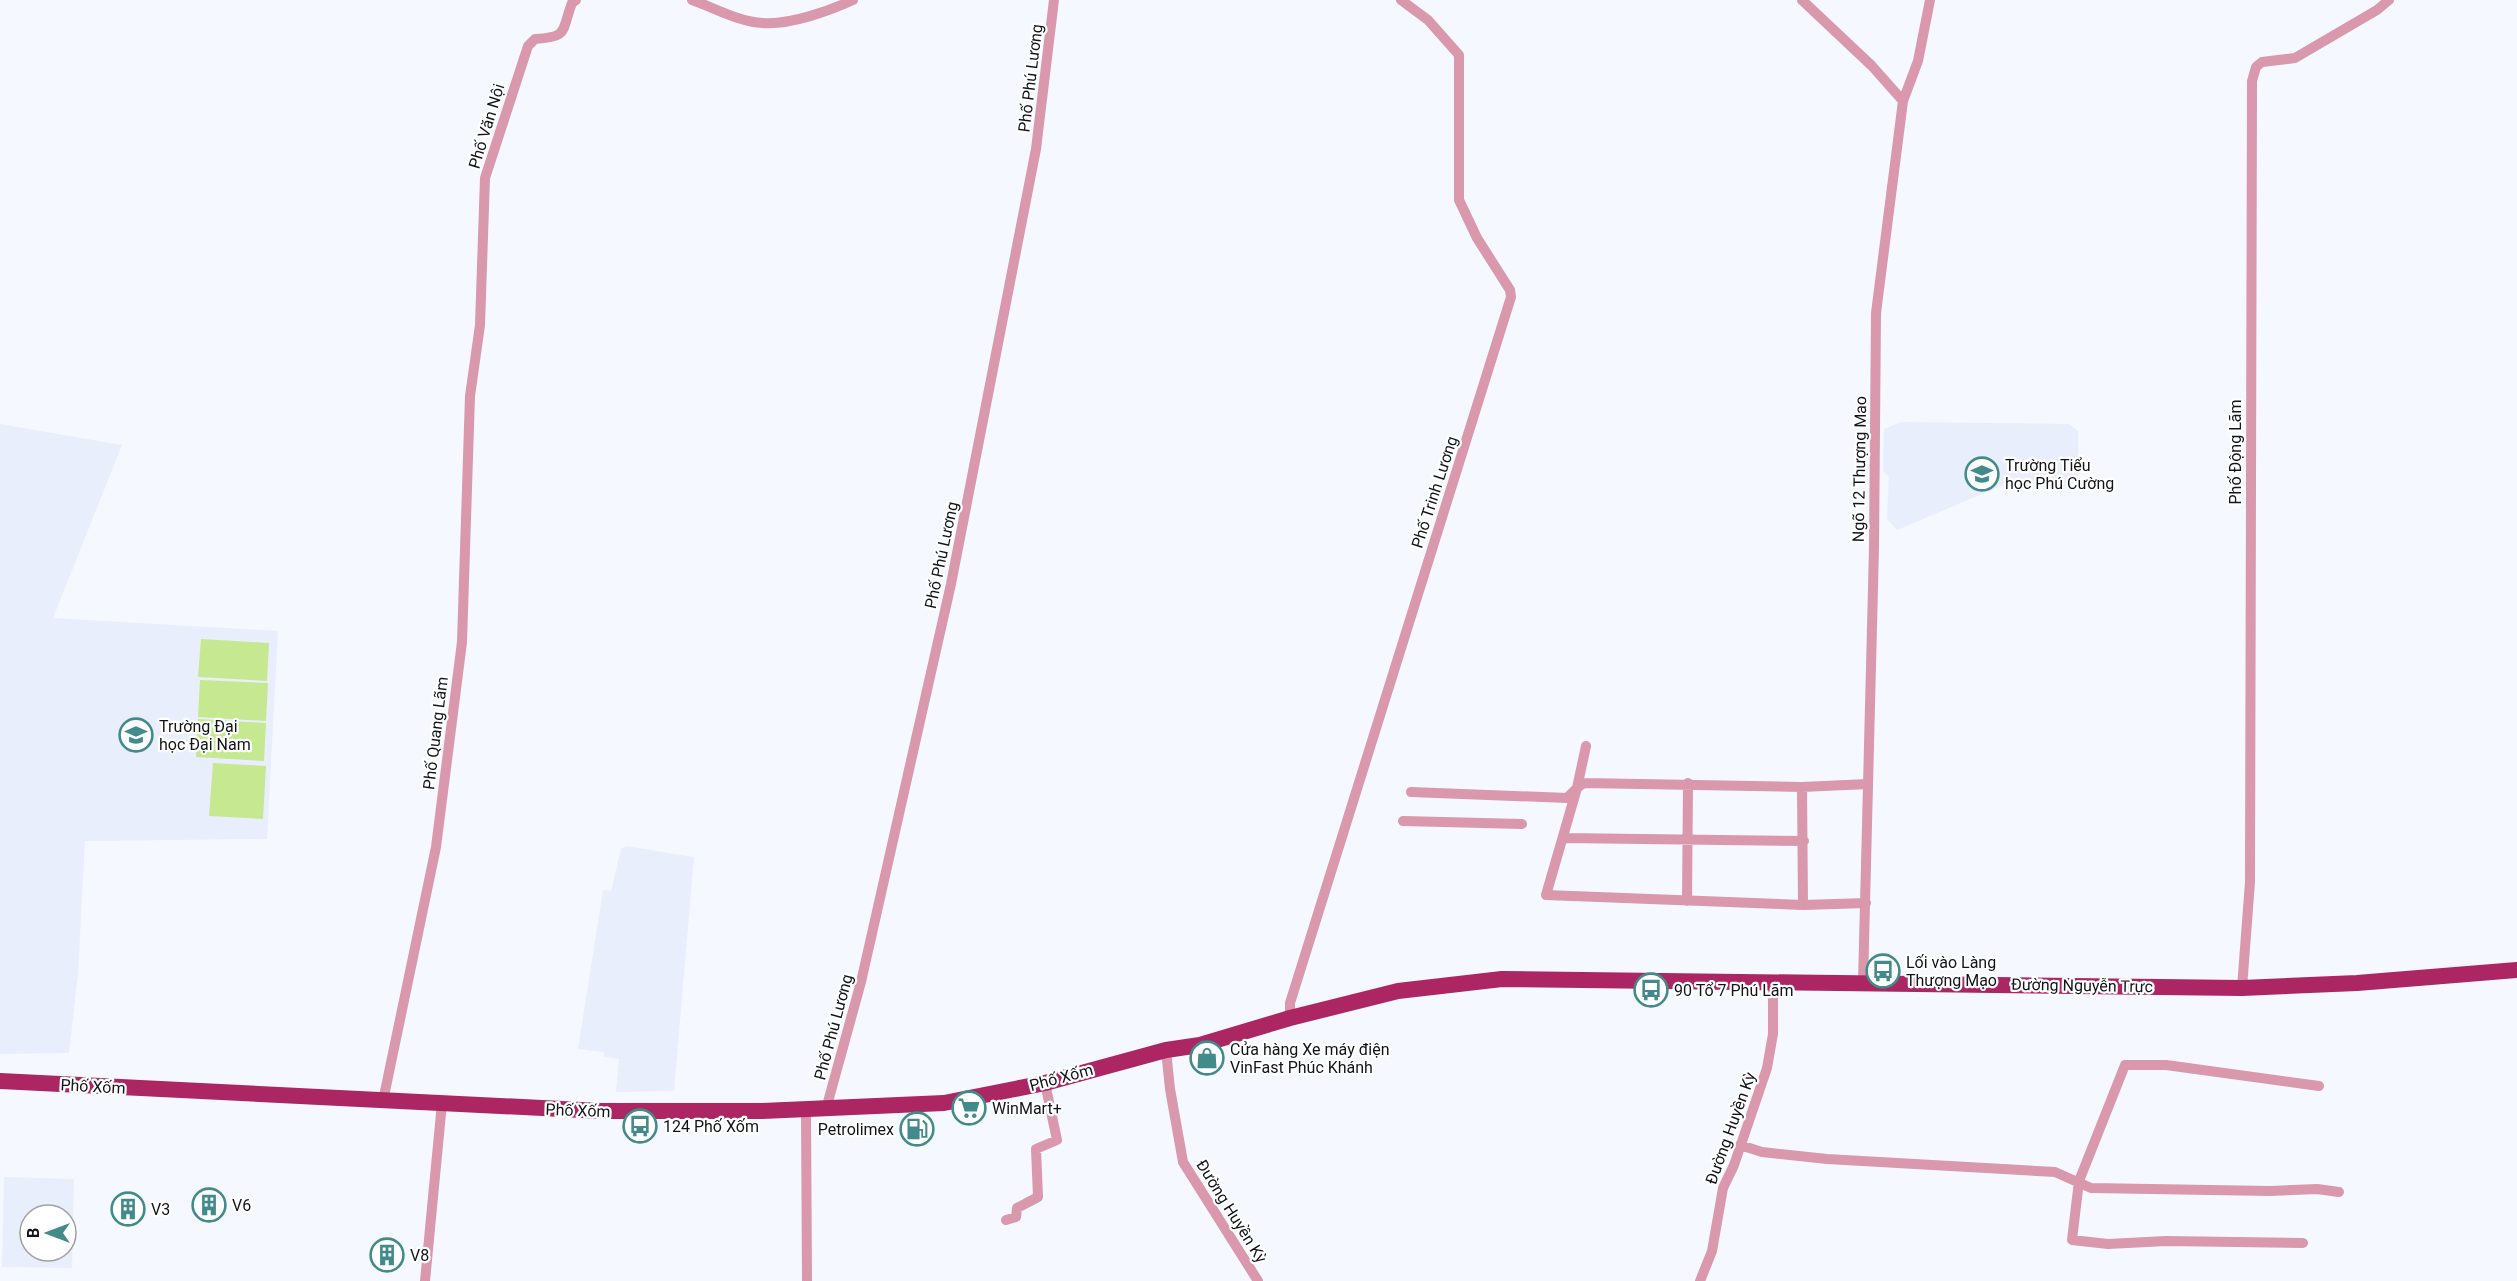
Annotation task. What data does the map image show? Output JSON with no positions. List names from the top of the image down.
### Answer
{
  "streets": {
    "highway": ["Đường Nguyễn Trực", "Phố Xốm"],
    "street": [
      "Phố Phú Lương",
      "Phố Văn Nội",
      "Phố Động Lãm",
      "Ngõ 12 Thượng Mao",
      "Phố Trinh Lương",
      "Phố Quang Lãm",
      "Đường Huyền Kỳ"
    ]
  },
  "crossings": [
    ["Phố Phú Lương", "Phố Xốm"],
    ["Phố Văn Nội", "Phố Quang Lãm"],
    ["Phố Động Lãm", "Đường Nguyễn Trực"],
    ["Ngõ 12 Thượng Mao", "Đường Nguyễn Trực"],
    ["Phố Trinh Lương", "Đường Nguyễn Trực"],
    ["Phố Trinh Lương", "Phố Xốm"],
    ["Phố Quang Lãm", "Phố Xốm"],
    ["Đường Nguyễn Trực", "Phố Xốm"],
    ["Đường Nguyễn Trực", "Đường Huyền Kỳ"],
    ["Phố Xốm", "Đường Huyền Kỳ"]
  ],
  "places": {
    "school or university": ["Trường Tiểu học Phú Cường", "Trường Đại học Đại Nam"],
    "bus stop": ["Lối vào Làng Thượng Mạo", "90 Tổ 7 Phú Lãm", "124 Phố Xốm"],
    "shop": ["Cửa hàng Xe máy điện VinFast Phúc Khánh"],
    "supermarket": ["WinMart+"],
    "fuel station": ["Petrolimex"],
    "building": ["V6", "V3", "V8"]
  },
  "north": "left"
}
